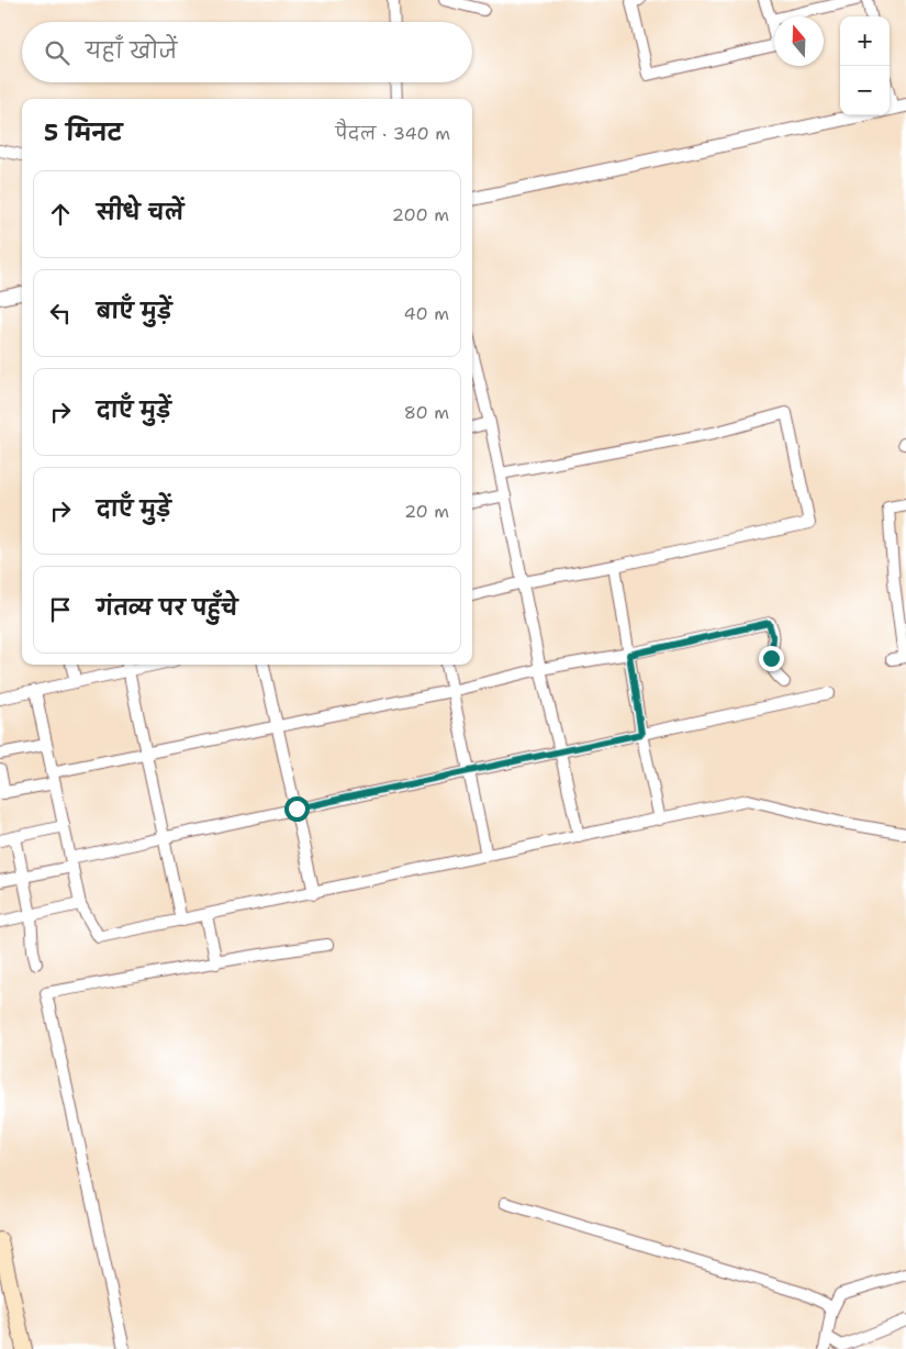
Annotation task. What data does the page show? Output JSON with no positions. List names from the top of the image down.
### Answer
{
  "north": "top",
  "page": {
    "map_buttons": ["+", "−"],
    "search": "यहाँ खोजें",
    "heading": ["5 मिनट", "पैदल · 340 m"],
    "list": [
      ["सीधे चलें", "200 m"],
      ["बाएँ मुड़ें", "40 m"],
      ["दाएँ मुड़ें", "80 m"],
      ["दाएँ मुड़ें", "20 m"],
      "गंतव्य पर पहुँचे"
    ]
  }
}
